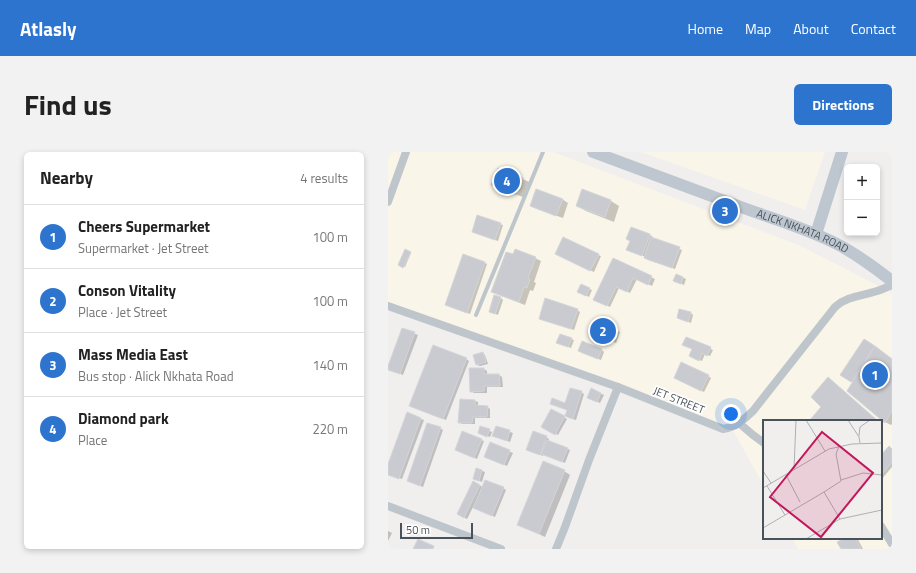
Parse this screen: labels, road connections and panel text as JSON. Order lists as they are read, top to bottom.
{
  "streets": {
    "main road": ["ALICK NKHATA ROAD"],
    "street": ["JET STREET"]
  },
  "scale_bar": "50 m",
  "page": {
    "header": "Atlasly",
    "nav": [
      "Home",
      "Map",
      "About",
      "Contact"
    ],
    "title": "Find us",
    "buttons": "Directions",
    "heading": ["Nearby", "4 results"],
    "map_buttons": ["+", "−"],
    "pins": [
      "4",
      "3",
      "2",
      "1"
    ],
    "list": [
      {
        "mark": "1",
        "name": "Cheers Supermarket",
        "note": "Supermarket · Jet Street",
        "value": "100 m"
      },
      {
        "mark": "2",
        "name": "Conson Vitality",
        "note": "Place · Jet Street",
        "value": "100 m"
      },
      {
        "mark": "3",
        "name": "Mass Media East",
        "note": "Bus stop · Alick Nkhata Road",
        "value": "140 m"
      },
      {
        "mark": "4",
        "name": "Diamond park",
        "note": "Place",
        "value": "220 m"
      }
    ],
    "scale": "50 m"
  }
}
